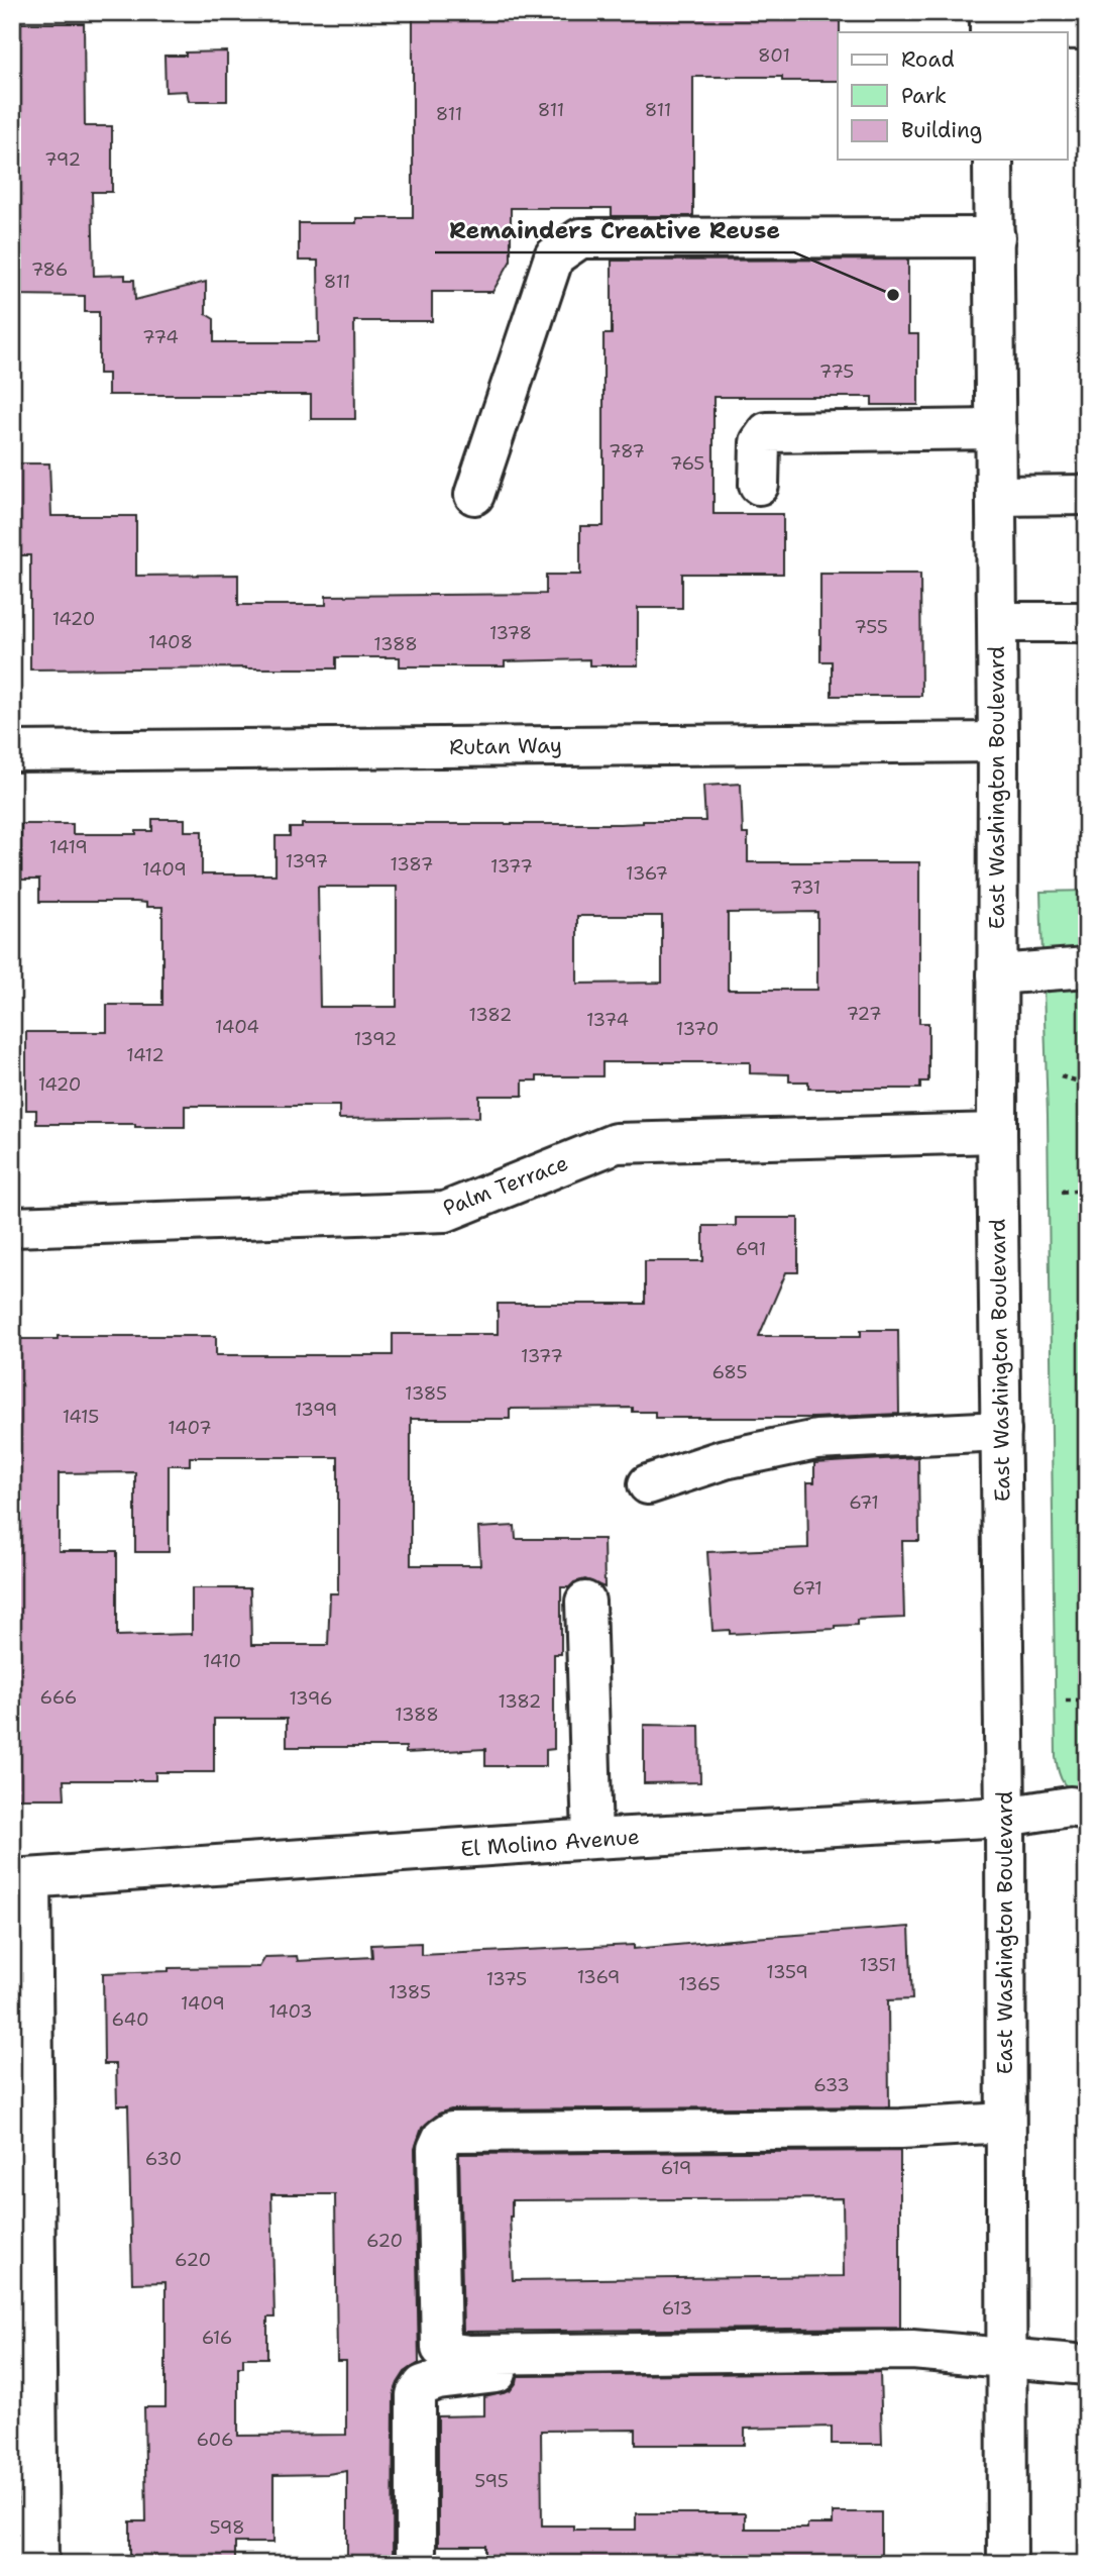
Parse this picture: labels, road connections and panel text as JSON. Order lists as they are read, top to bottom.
{
  "streets": {
    "street": [
      "Rutan Way",
      "East Washington Boulevard",
      "Palm Terrace",
      "El Molino Avenue"
    ]
  },
  "crossings": [
    ["Rutan Way", "East Washington Boulevard"],
    ["East Washington Boulevard", "Palm Terrace"],
    ["East Washington Boulevard", "El Molino Avenue"]
  ],
  "places": ["Remainders Creative Reuse"],
  "house_numbers": [
    "801",
    "811",
    "811",
    "811",
    "792",
    "786",
    "811",
    "774",
    "775",
    "787",
    "765",
    "1420",
    "755",
    "1378",
    "1408",
    "1388",
    "1419",
    "1397",
    "1387",
    "1377",
    "1409",
    "1367",
    "731",
    "727",
    "1382",
    "1374",
    "1404",
    "1370",
    "1392",
    "1412",
    "1420",
    "691",
    "1377",
    "685",
    "1385",
    "1399",
    "1415",
    "1407",
    "671",
    "671",
    "1410",
    "666",
    "1396",
    "1382",
    "1388",
    "1351",
    "1359",
    "1369",
    "1375",
    "1365",
    "1385",
    "1409",
    "1403",
    "640",
    "633",
    "630",
    "619",
    "620",
    "620",
    "613",
    "616",
    "606",
    "595",
    "598"
  ],
  "legend": ["Road", "Park", "Building"]
}
